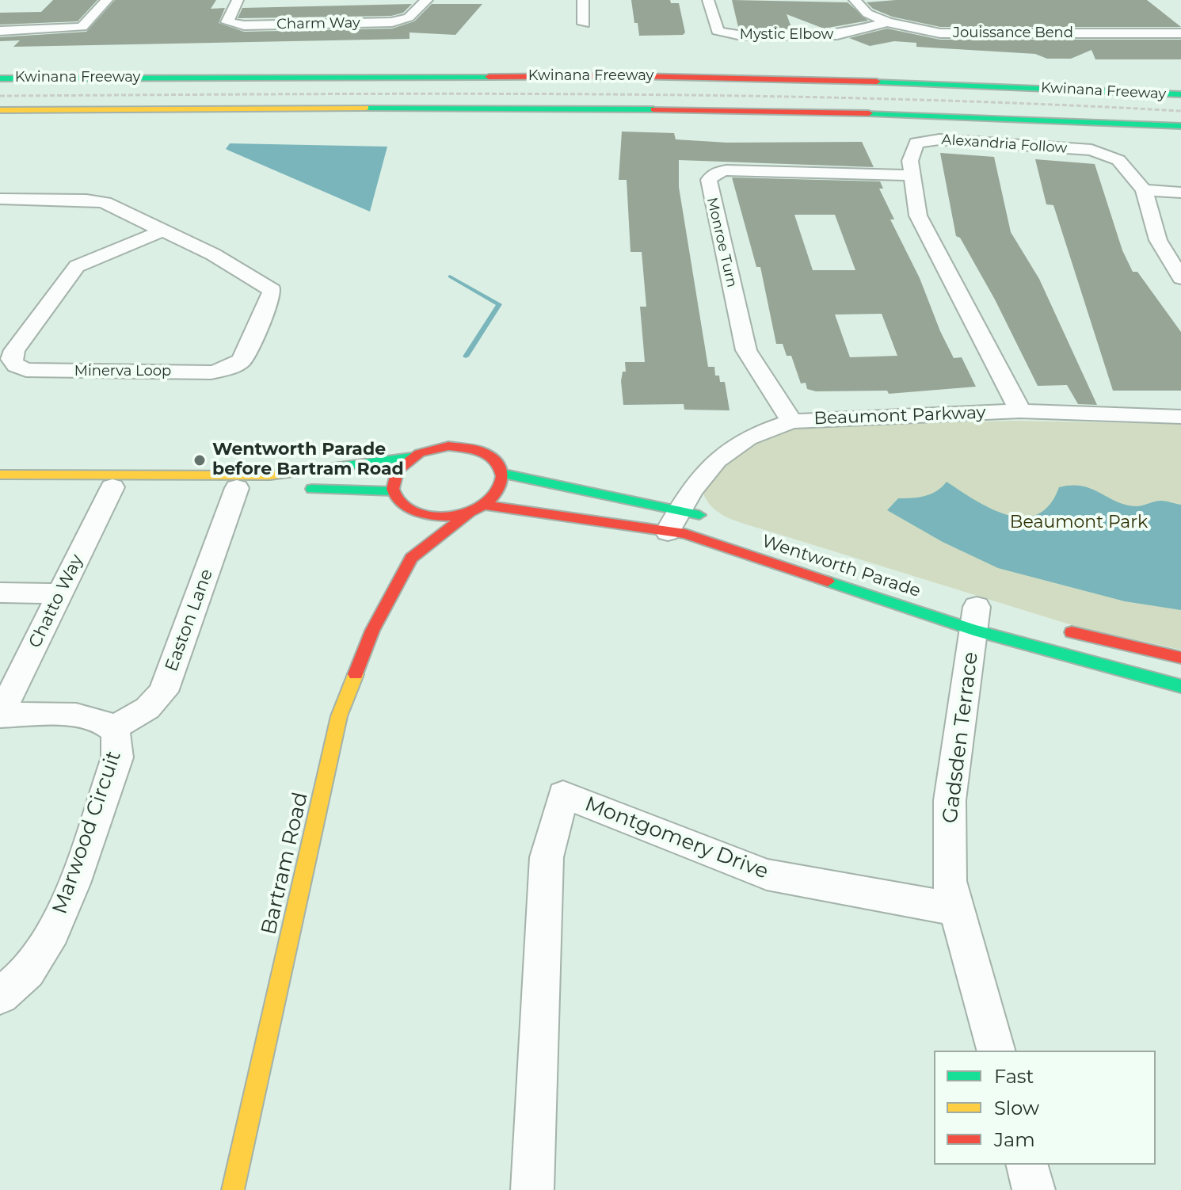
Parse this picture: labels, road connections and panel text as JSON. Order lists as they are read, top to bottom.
{
  "streets": {
    "main road": ["Kwinana Freeway", "Wentworth Parade", "Bartram Road"],
    "street": [
      "Charm Way",
      "Jouissance Bend",
      "Mystic Elbow",
      "Alexandria Follow",
      "Monroe Turn",
      "Minerva Loop",
      "Beaumont Parkway",
      "Chatto Way",
      "Easton Lane",
      "Gadsden Terrace",
      "Marwood Circuit",
      "Montgomery Drive"
    ]
  },
  "crossings": [
    ["Jouissance Bend", "Mystic Elbow"],
    ["Alexandria Follow", "Monroe Turn"],
    ["Alexandria Follow", "Beaumont Parkway"],
    ["Monroe Turn", "Beaumont Parkway"],
    ["Beaumont Parkway", "Wentworth Parade"],
    ["Wentworth Parade", "Gadsden Terrace"],
    ["Wentworth Parade", "Bartram Road"],
    ["Chatto Way", "Marwood Circuit"],
    ["Easton Lane", "Marwood Circuit"],
    ["Gadsden Terrace", "Montgomery Drive"]
  ],
  "parks": ["Beaumont Park"],
  "places": ["Wentworth Parade before Bartram Road"],
  "legend": ["Fast", "Slow", "Jam"]
}
